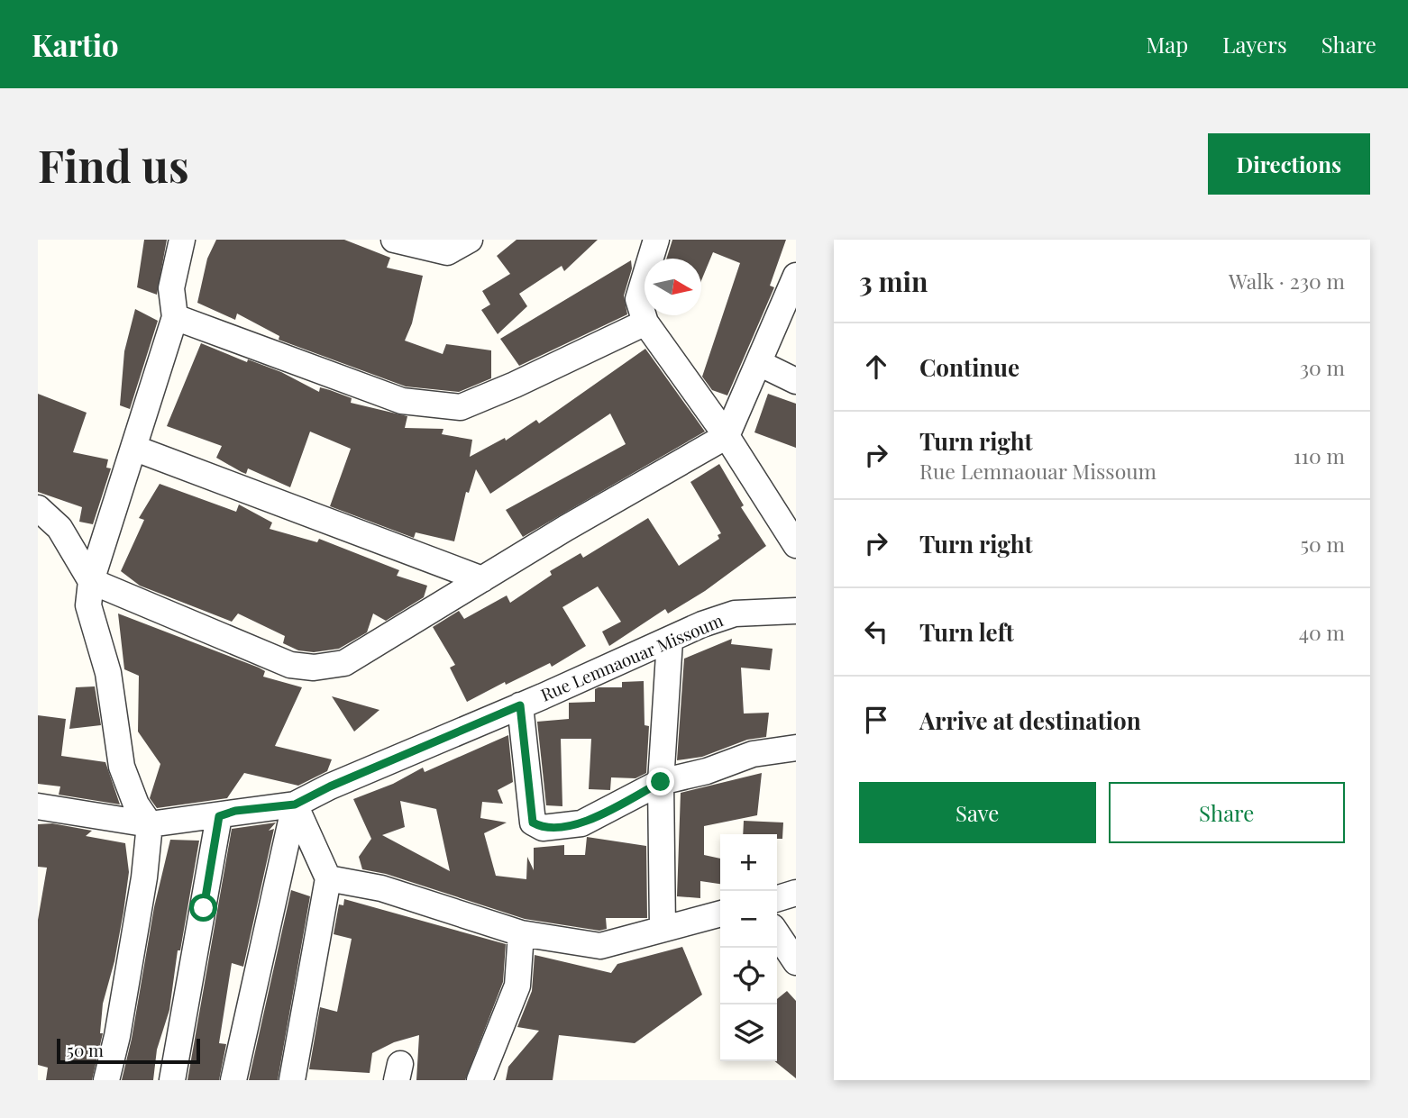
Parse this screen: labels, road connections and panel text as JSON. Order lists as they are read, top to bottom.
{
  "streets": {
    "street": ["Rue Lemnaouar Missoum"]
  },
  "scale_bar": "50 m",
  "north": "right",
  "page": {
    "header": "Kartio",
    "nav": ["Map", "Layers", "Share"],
    "buttons": [
      "Directions",
      ["Save", "Share"]
    ],
    "title": "Find us",
    "heading": ["3 min", "Walk · 230 m"],
    "list": [
      ["Continue", "30 m"],
      ["Turn right", "Rue Lemnaouar Missoum", "110 m"],
      ["Turn right", "50 m"],
      ["Turn left", "40 m"],
      "Arrive at destination"
    ],
    "map_buttons": ["+", "−"],
    "scale": "50 m"
  }
}
